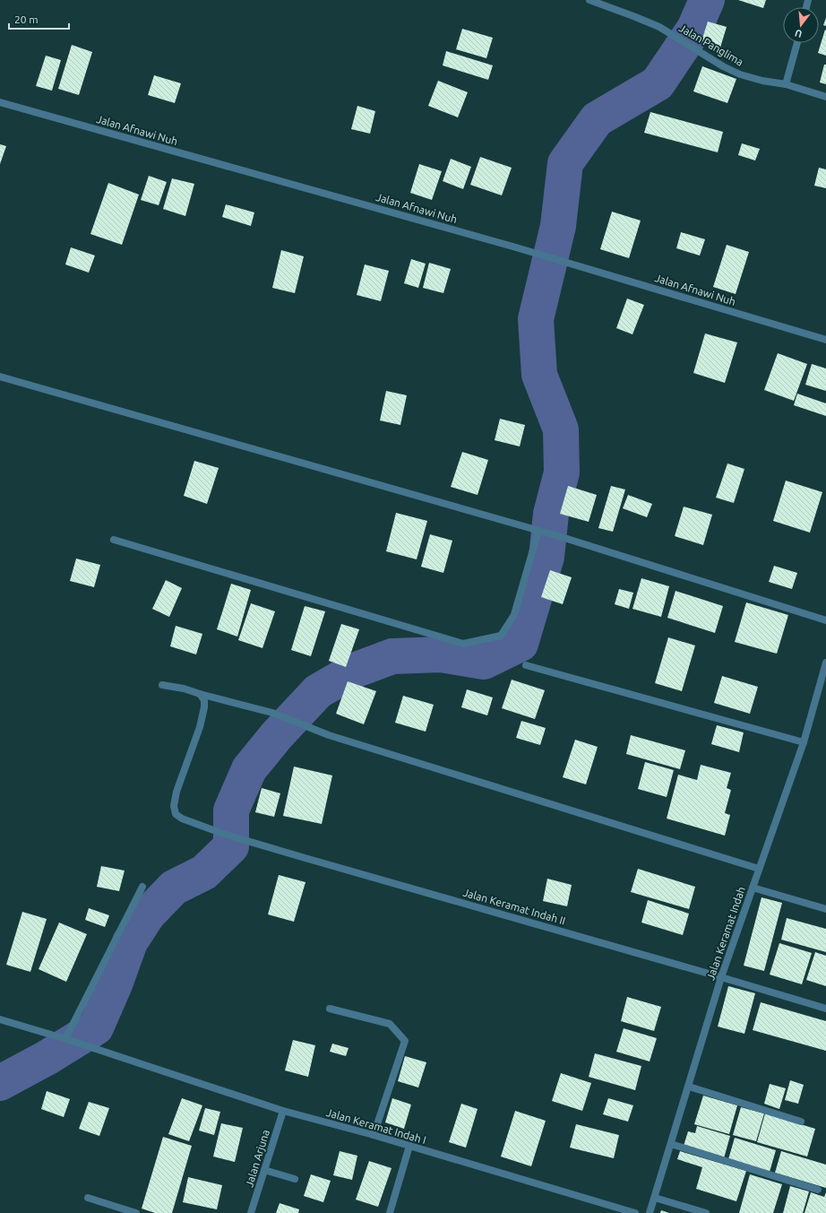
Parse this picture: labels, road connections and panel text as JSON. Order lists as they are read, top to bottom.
{
  "streets": {
    "street": [
      "Jalan Panglima",
      "Jalan Afnawi Nuh",
      "Jalan Keramat Indah II",
      "Jalan Keramat Indah",
      "Jalan Keramat Indah I",
      "Jalan Arjuna"
    ]
  },
  "crossings": [
    ["Jalan Keramat Indah II", "Jalan Keramat Indah"],
    ["Jalan Keramat Indah I", "Jalan Arjuna"]
  ],
  "scale_bar": "20 m",
  "north": "bottom"
}
